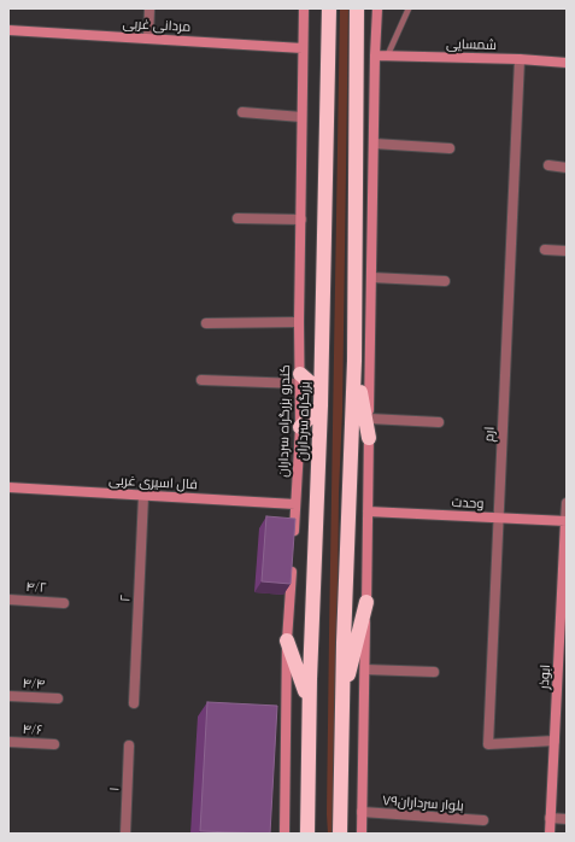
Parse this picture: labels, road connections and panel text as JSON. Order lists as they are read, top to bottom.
{
  "streets": {
    "highway": ["بزرگراه سرداران"],
    "main road": [
      "مردانی غربی",
      "شمسایی",
      "کندرو بزرگراه سرداران",
      "فال اسیری غربی",
      "وحدت",
      "ابوذر"
    ],
    "street": [
      "ارم",
      "۴/۲",
      "۲",
      "۴/۴",
      "۴/۶",
      "۱",
      "بلوار سرداران۷۹"
    ]
  },
  "crossings": [
    ["مردانی غربی", "کندرو بزرگراه سرداران"],
    ["شمسایی", "ارم"],
    ["کندرو بزرگراه سرداران", "فال اسیری غربی"],
    ["ارم", "وحدت"],
    ["ارم", "ابوذر"],
    ["فال اسیری غربی", "۲"],
    ["وحدت", "ابوذر"]
  ]
}
